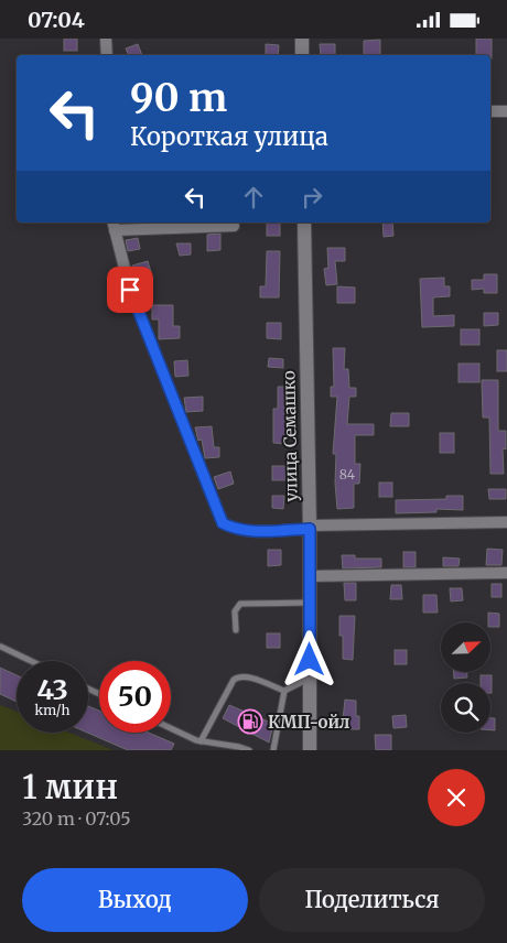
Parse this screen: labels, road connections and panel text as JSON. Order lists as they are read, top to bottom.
{
  "streets": {
    "main road": ["улица Семашко"]
  },
  "places": {
    "fuel station": ["КМП-ойл"]
  },
  "house_numbers": ["84"],
  "north": "top right",
  "page": {
    "status": "07:04",
    "turn": ["90 m", "Короткая улица"],
    "speed": "43 km/h",
    "limit": "50",
    "heading": ["1 мин", "320 m · 07:05"],
    "buttons": ["Выход", "Поделиться"]
  }
}
